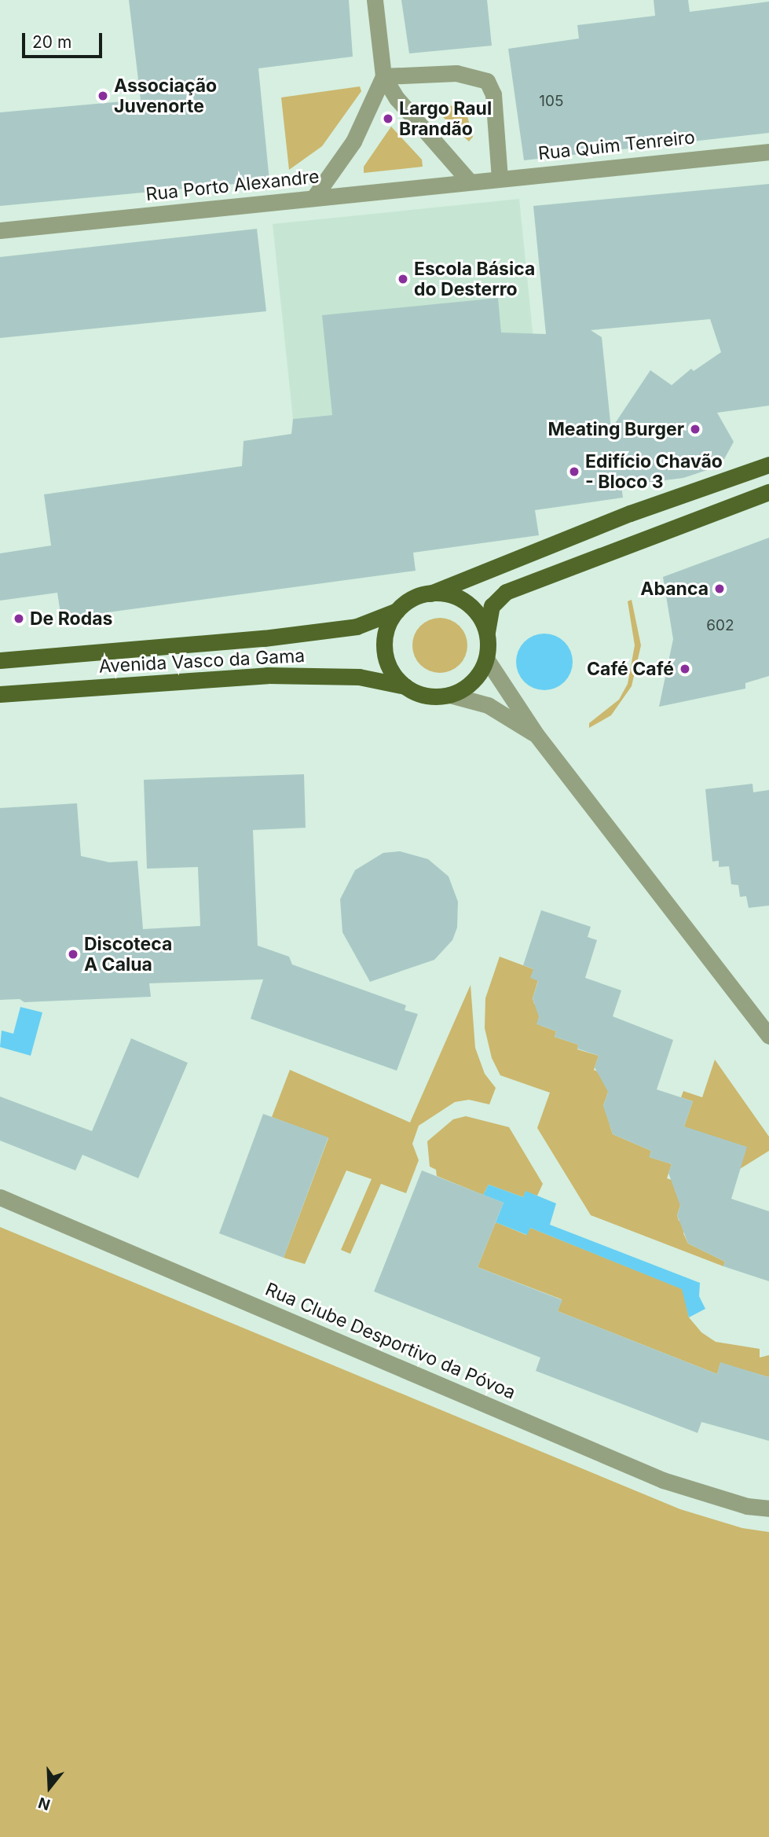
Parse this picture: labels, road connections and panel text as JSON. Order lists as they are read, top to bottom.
{
  "streets": {
    "main road": ["Avenida Vasco da Gama"],
    "street": ["Rua Quim Tenreiro", "Rua Porto Alexandre", "Rua Clube Desportivo da Póvoa"]
  },
  "crossings": [
    ["Rua Quim Tenreiro", "Rua Porto Alexandre"]
  ],
  "places": [
    "Associação Juvenorte",
    "Largo Raul Brandão",
    "Escola Básica do Desterro",
    "Meating Burger",
    "Edifício Chavão - Bloco 3",
    "Abanca",
    "De Rodas",
    "Café Café",
    "Discoteca A Calua"
  ],
  "house_numbers": ["105", "602"],
  "scale_bar": "20 m",
  "north": "bottom"
}
